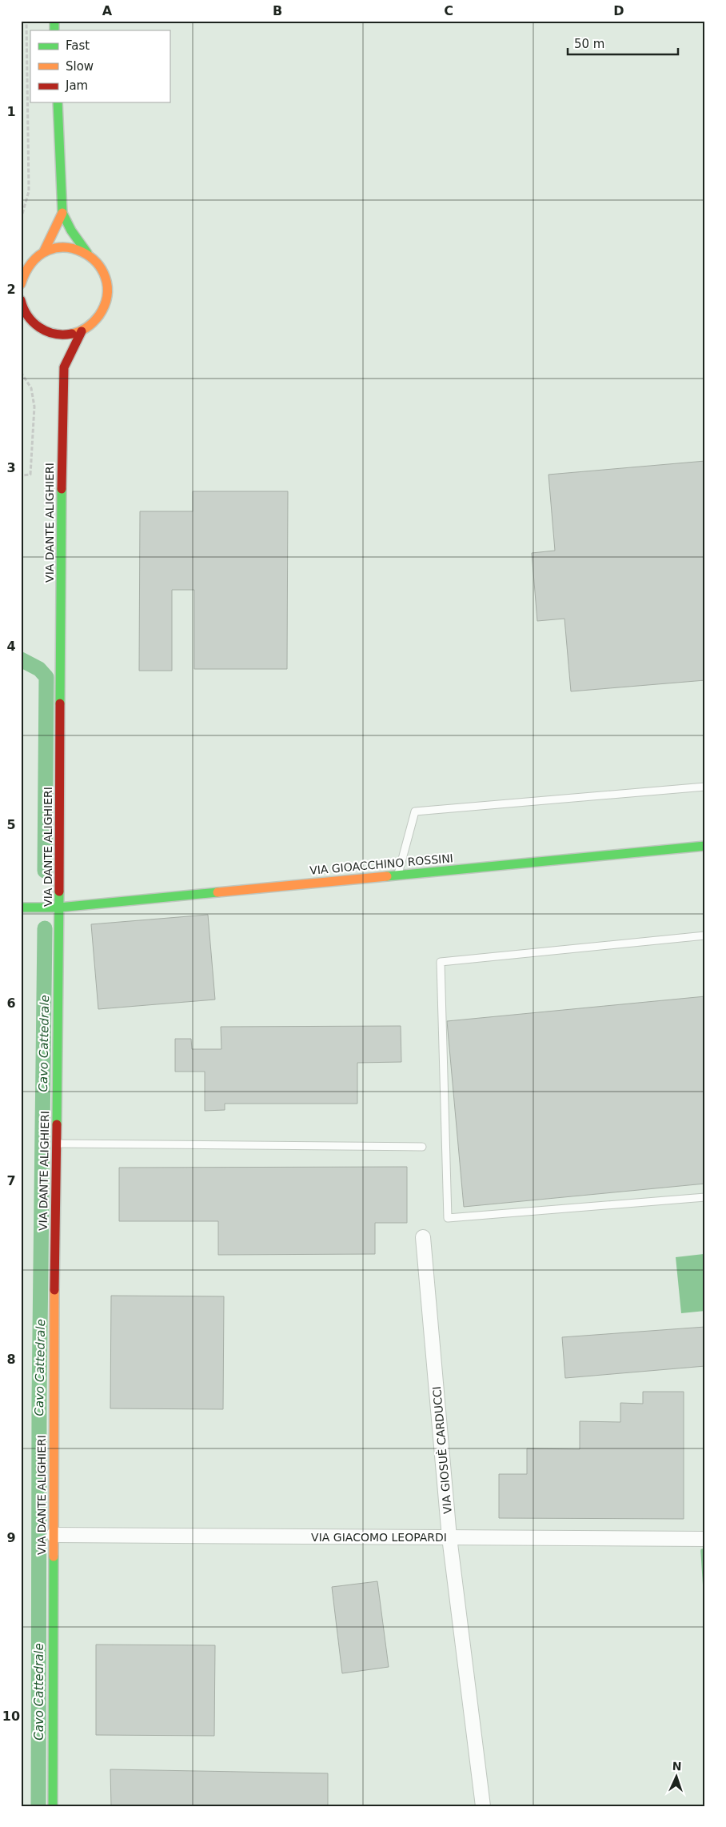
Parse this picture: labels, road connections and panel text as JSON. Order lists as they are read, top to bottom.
{
  "streets": {
    "main road": ["VIA DANTE ALIGHIERI", "VIA GIOACCHINO ROSSINI"],
    "street": ["VIA GIOSUÈ CARDUCCI", "VIA GIACOMO LEOPARDI"]
  },
  "crossings": [
    ["VIA DANTE ALIGHIERI", "VIA GIOACCHINO ROSSINI"],
    ["VIA DANTE ALIGHIERI", "VIA GIACOMO LEOPARDI"],
    ["VIA GIOSUÈ CARDUCCI", "VIA GIACOMO LEOPARDI"]
  ],
  "water": ["Cavo Cattedrale"],
  "legend": ["Fast", "Slow", "Jam"],
  "scale_bar": "50 m",
  "north": "top",
  "grid": {
    "columns": [
      "A",
      "B",
      "C",
      "D"
    ],
    "rows": [
      "1",
      "2",
      "3",
      "4",
      "5",
      "6",
      "7",
      "8",
      "9",
      "10"
    ]
  }
}
